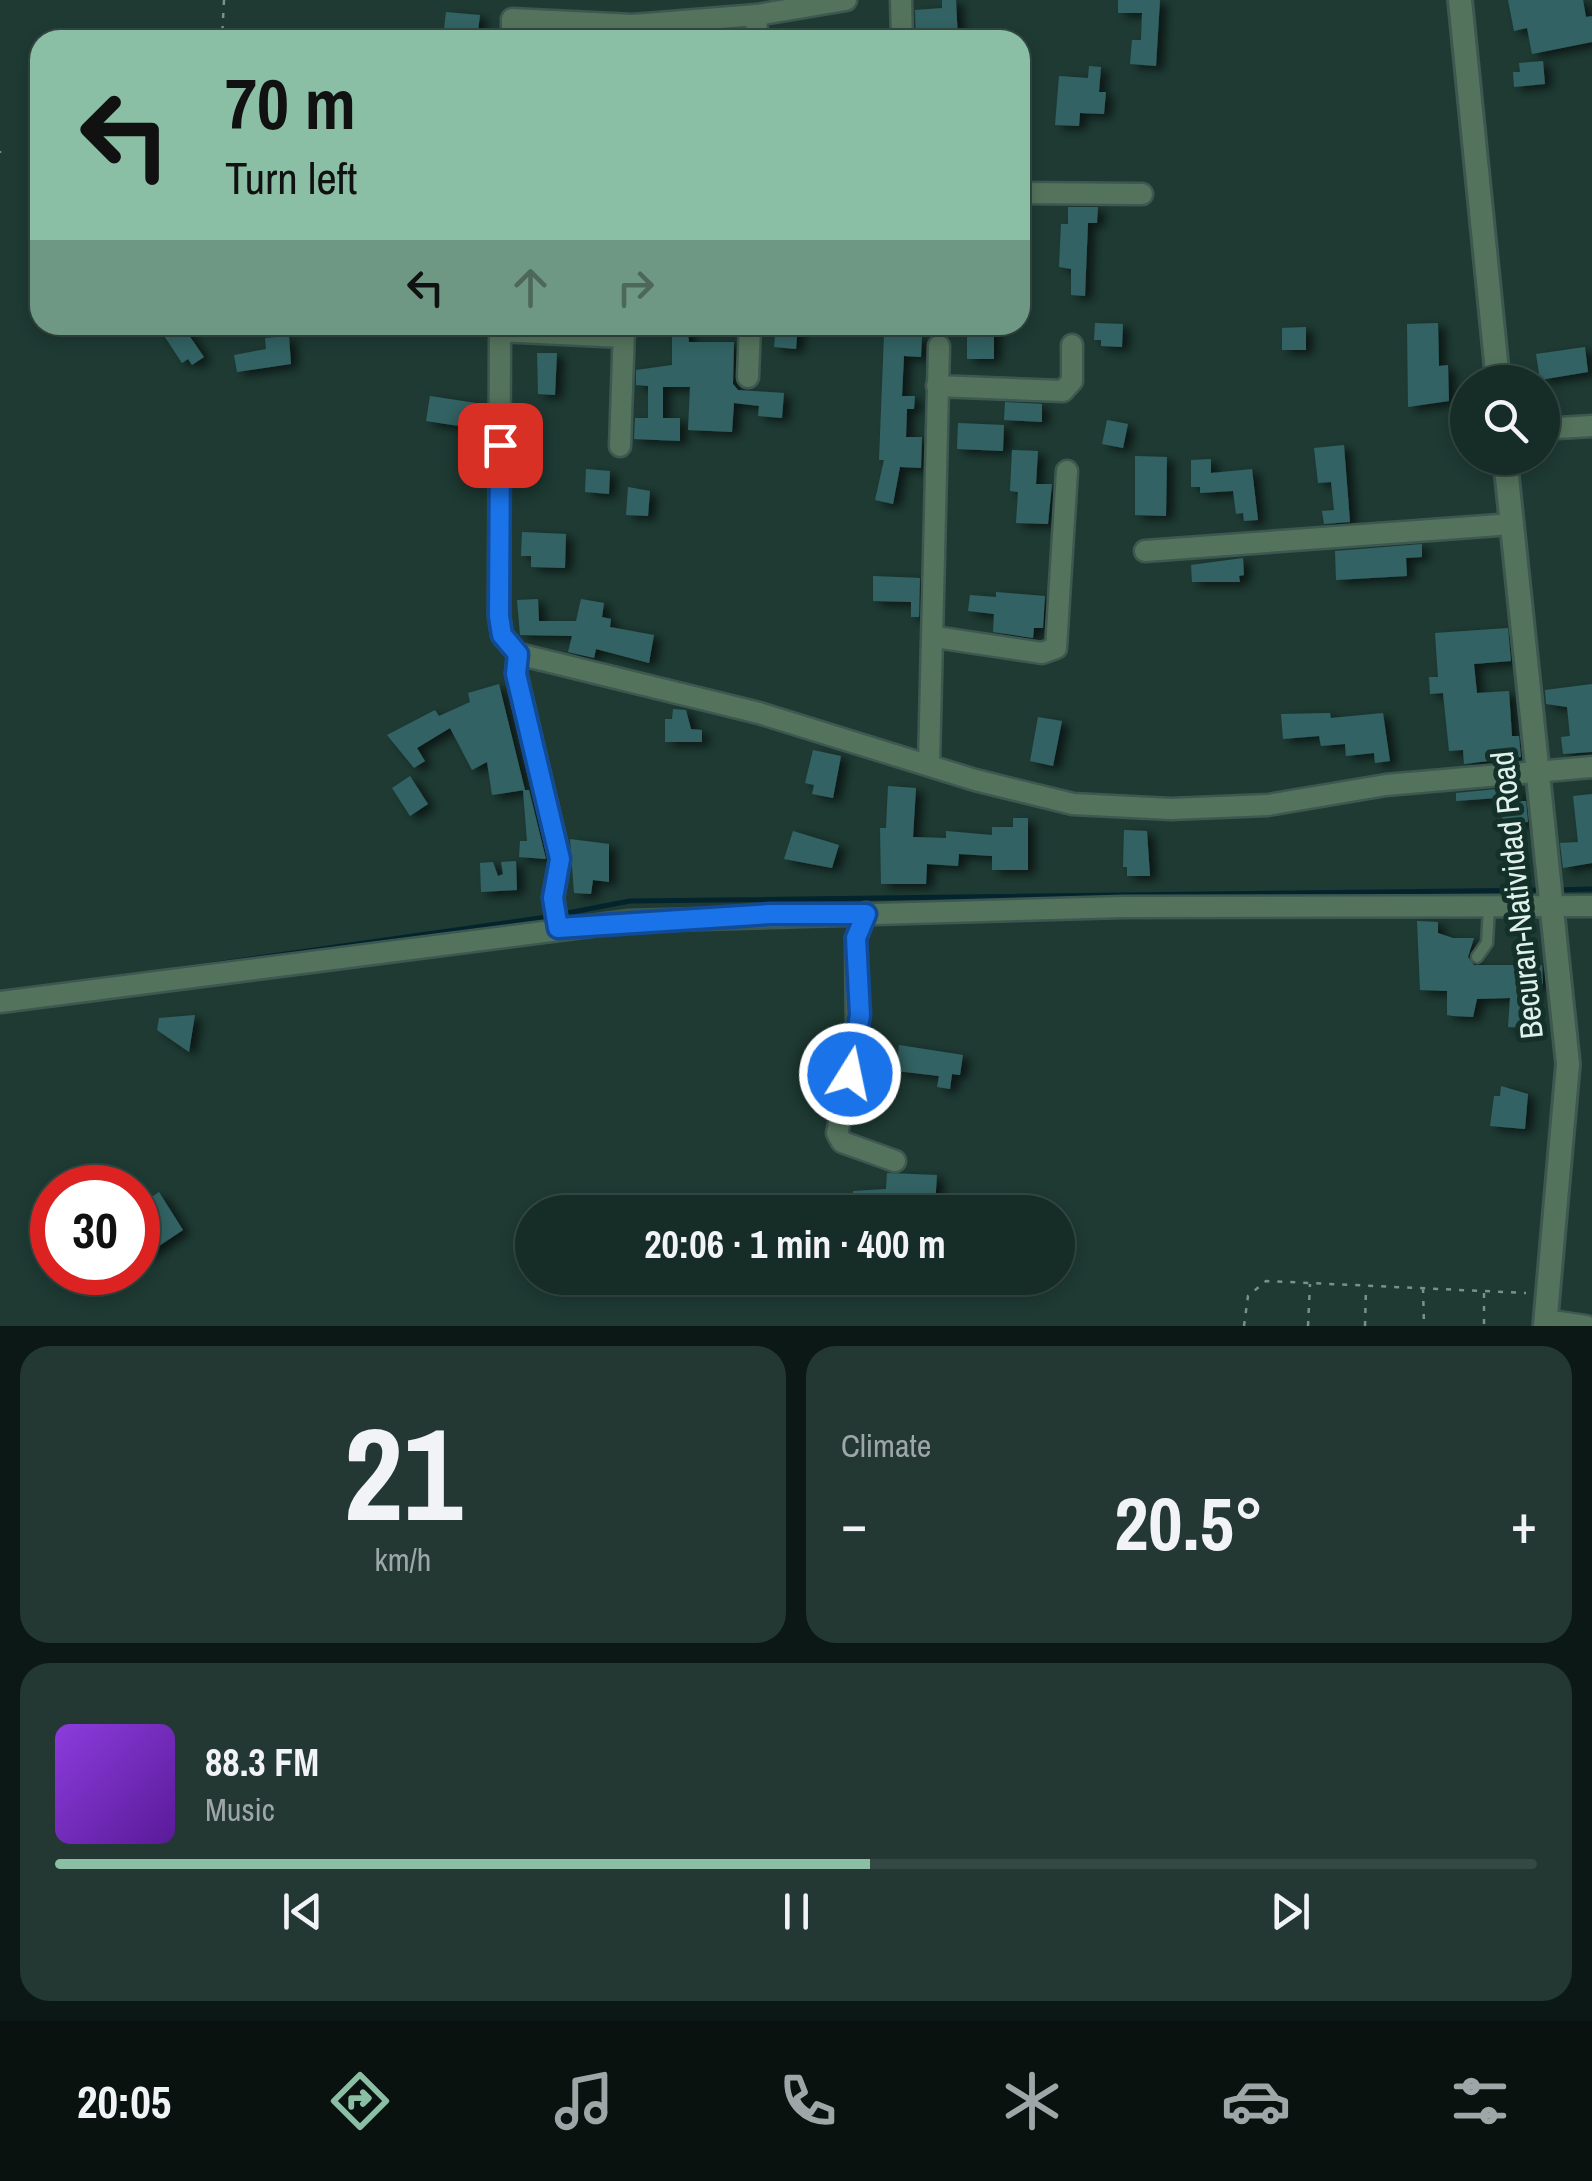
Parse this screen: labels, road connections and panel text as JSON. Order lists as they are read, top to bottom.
{
  "streets": {
    "street": ["Becuran-Natividad Road"]
  },
  "page": {
    "turn": ["70 m", "Turn left"],
    "limit": "30",
    "trip": "20:06 · 1 min · 400 m",
    "tile": [
      ["21", "km/h"],
      "Climate"
    ],
    "heat": ["−", "20.5°", "+"],
    "song": ["88.3 FM", "Music"],
    "tabs": "20:05"
  }
}
